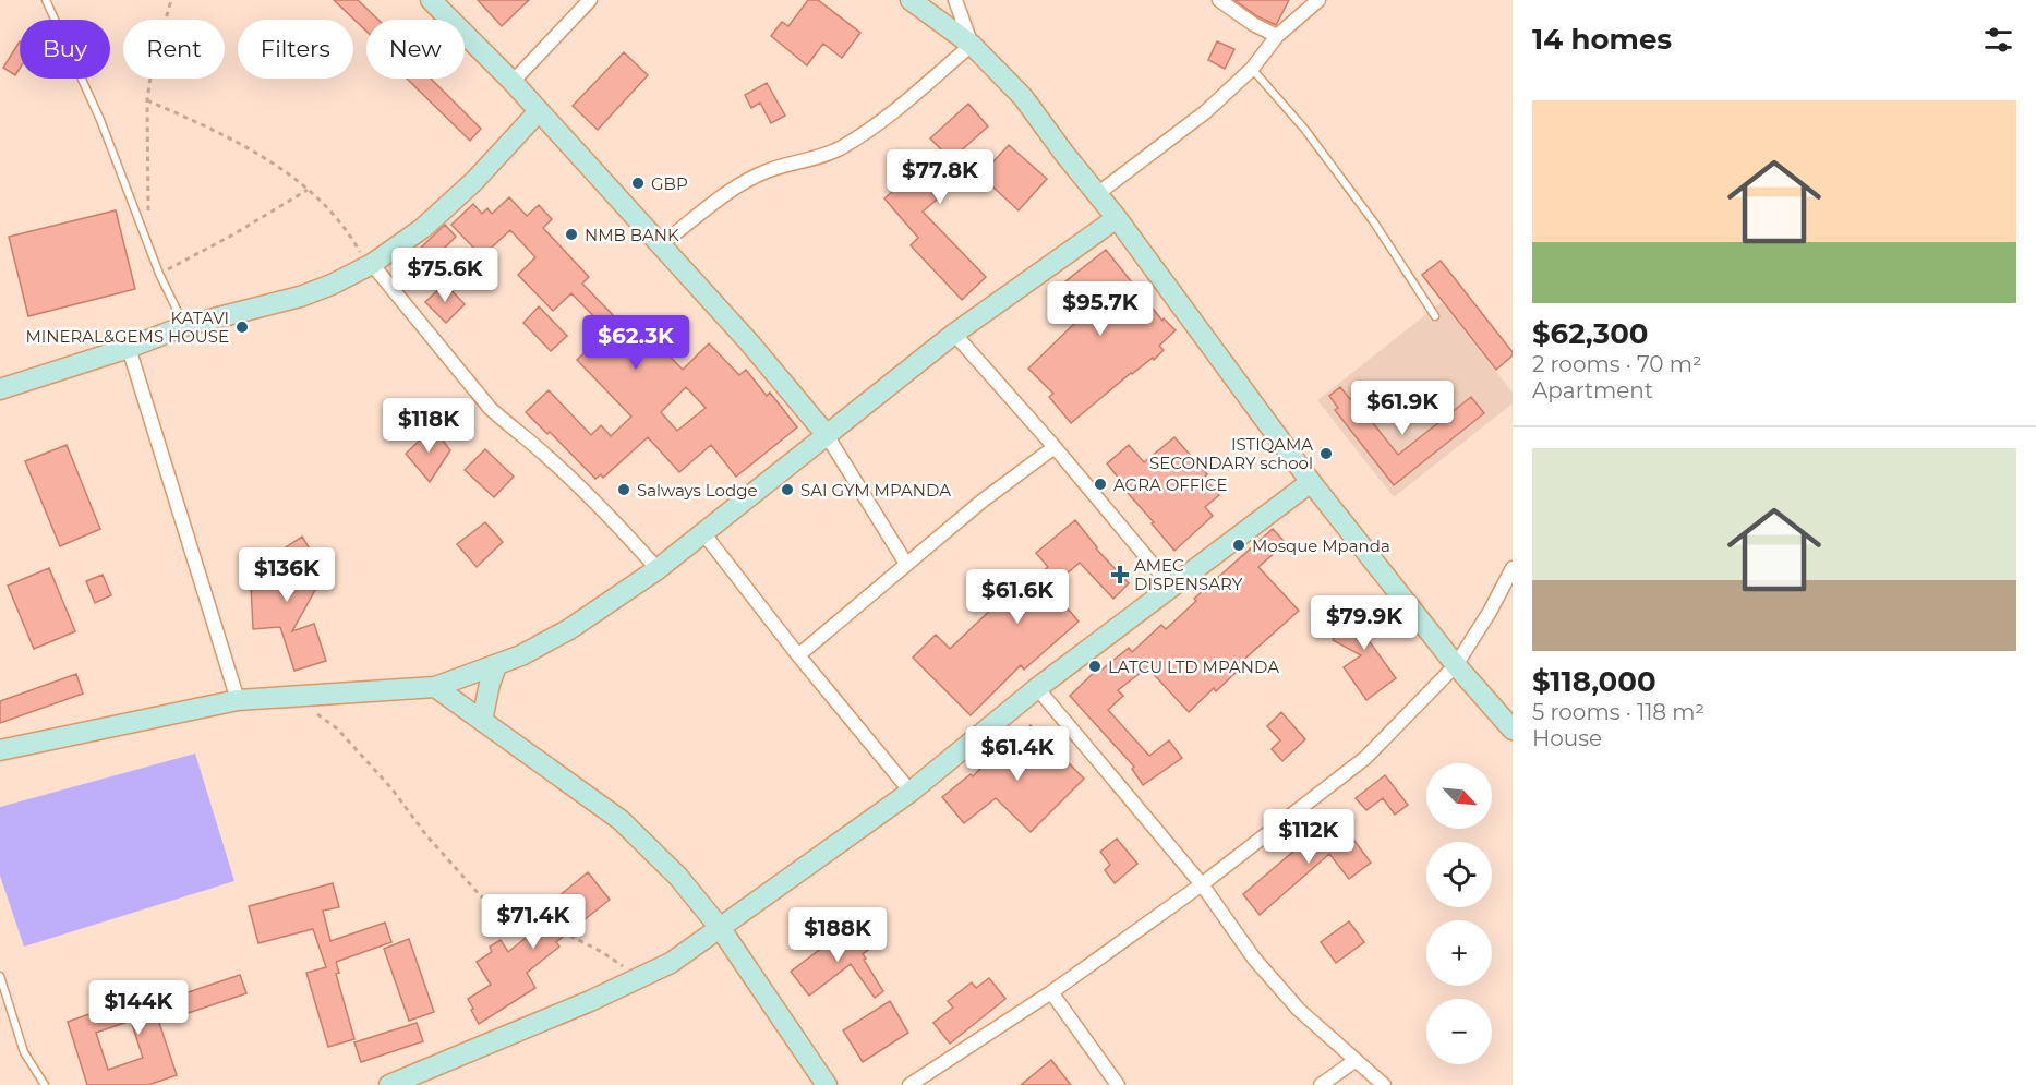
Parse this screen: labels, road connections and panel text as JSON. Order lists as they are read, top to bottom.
{
  "places": {
    "other": [
      "GBP",
      "NMB BANK",
      "KATAVI MINERAL&GEMS HOUSE",
      "ISTIQAMA SECONDARY school",
      "AGRA OFFICE",
      "Salways Lodge",
      "SAI GYM MPANDA",
      "Mosque Mpanda",
      "LATCU LTD MPANDA"
    ],
    "health": ["AMEC DISPENSARY"]
  },
  "north": "bottom right",
  "page": {
    "heading": "14 homes",
    "chip": [
      "Buy",
      "Rent",
      "Filters",
      "New"
    ],
    "list": [
      {
        "name": "$62,300",
        "note": "2 rooms · 70 m² · Apartment"
      },
      {
        "name": "$118,000",
        "note": "5 rooms · 118 m² · House"
      }
    ],
    "price": [
      "$77.8K",
      "$75.6K",
      "$95.7K",
      "$62.3K",
      "$61.9K",
      "$118K",
      "$136K",
      "$61.6K",
      "$79.9K",
      "$61.4K",
      "$112K",
      "$71.4K",
      "$188K",
      "$144K"
    ],
    "map_buttons": ["+", "−"]
  }
}
